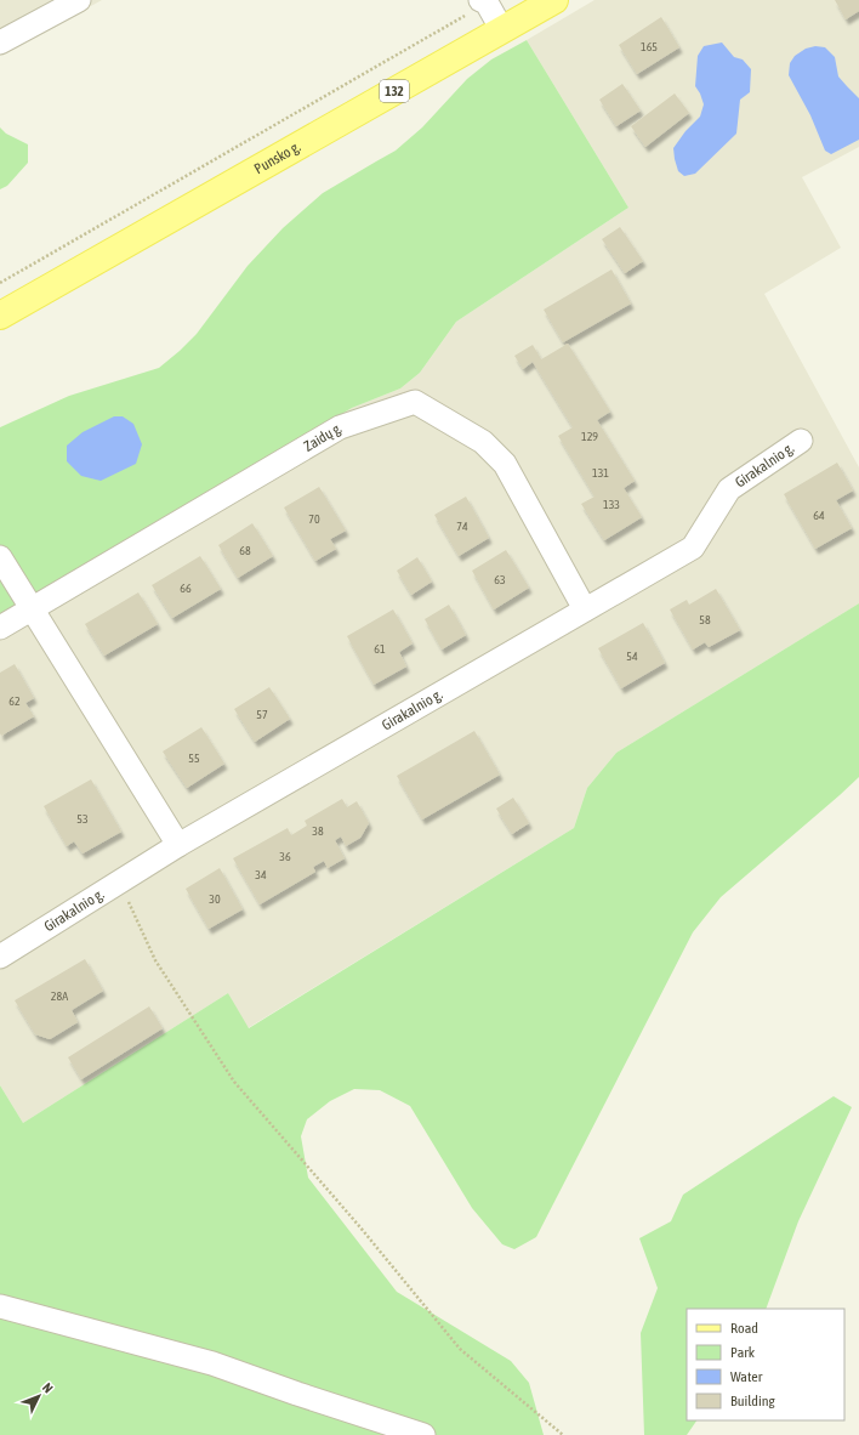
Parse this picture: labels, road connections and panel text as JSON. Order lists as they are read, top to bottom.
{
  "streets": {
    "main road": ["132", "Punsko g."],
    "street": ["Zaidų g.", "Girakalnio g."]
  },
  "crossings": [
    ["Zaidų g.", "Girakalnio g."]
  ],
  "house_numbers": [
    "165",
    "129",
    "131",
    "133",
    "64",
    "70",
    "74",
    "68",
    "63",
    "66",
    "58",
    "61",
    "54",
    "62",
    "57",
    "55",
    "53",
    "38",
    "36",
    "34",
    "30",
    "28A"
  ],
  "legend": [
    "Road",
    "Park",
    "Water",
    "Building"
  ],
  "north": "top right"
}
